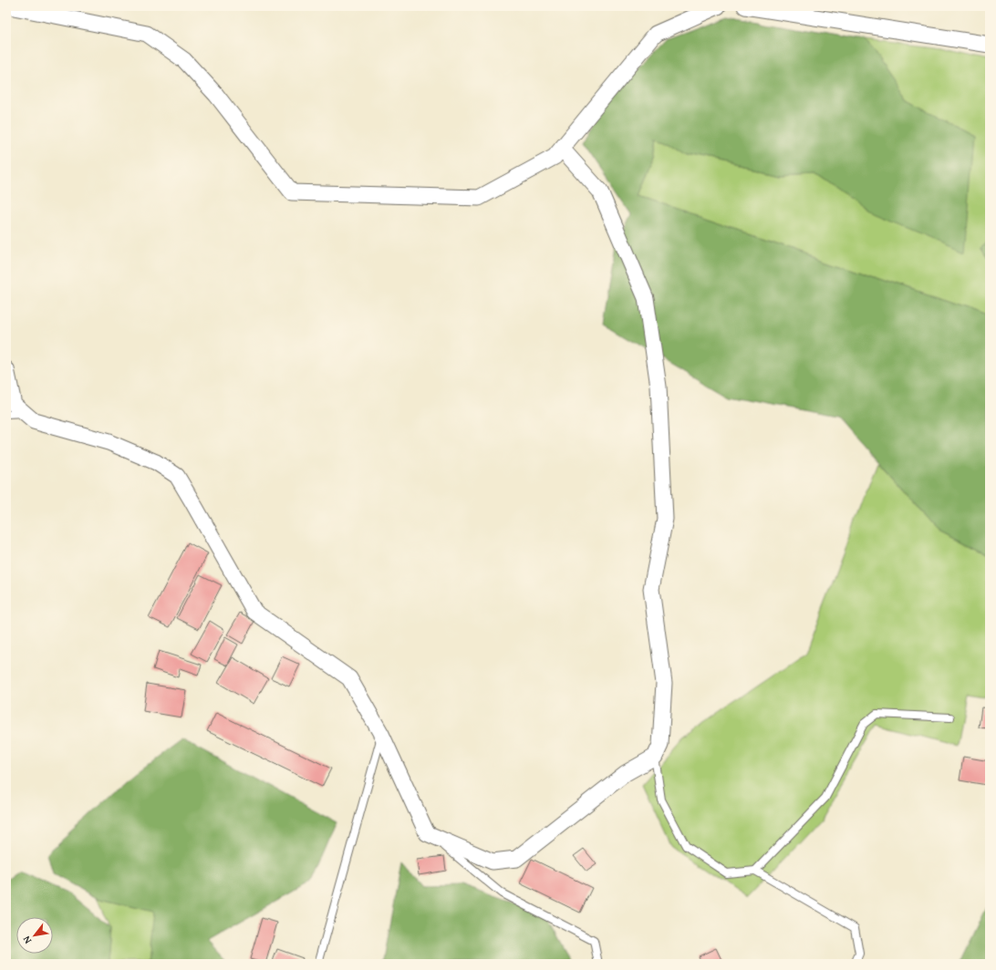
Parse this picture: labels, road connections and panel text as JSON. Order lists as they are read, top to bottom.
{
  "north": "bottom left"
}
